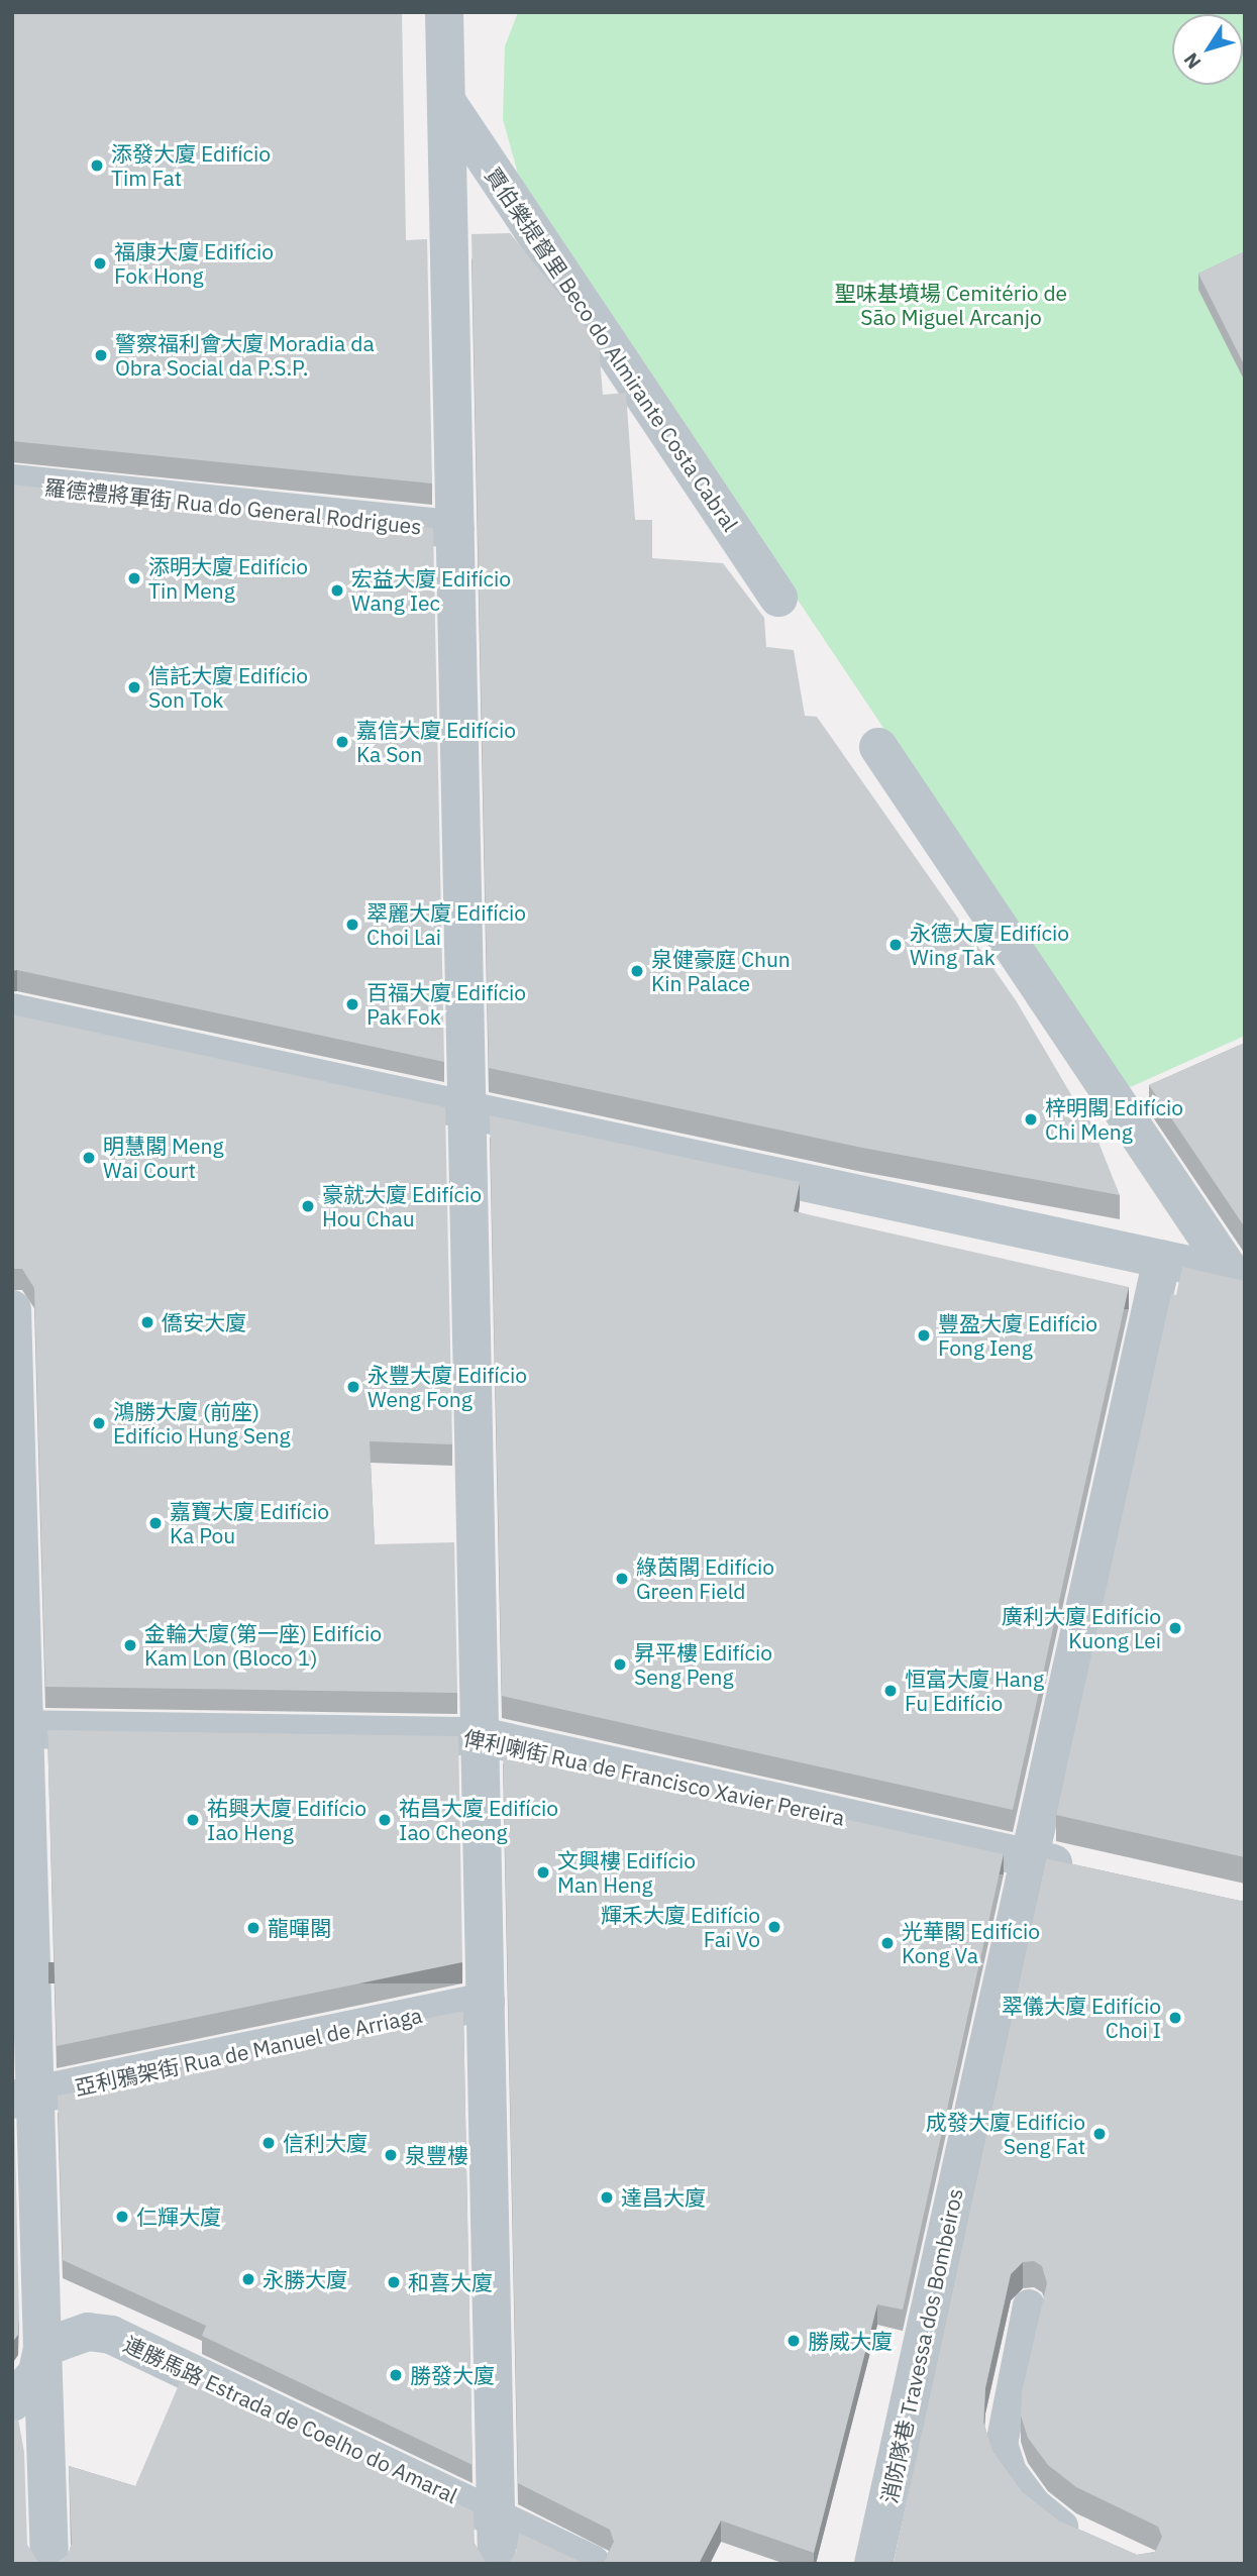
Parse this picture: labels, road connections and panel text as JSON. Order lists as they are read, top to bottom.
{
  "streets": {
    "street": [
      "賈伯樂提督里 Beco do Almirante Costa Cabral",
      "羅德禮將軍街 Rua do General Rodrigues",
      "俾利喇街 Rua de Francisco Xavier Pereira",
      "亞利鴉架街 Rua de Manuel de Arriaga",
      "消防隊巷 Travessa dos Bombeiros",
      "連勝馬路 Estrada de Coelho do Amaral"
    ]
  },
  "crossings": [
    ["俾利喇街 Rua de Francisco Xavier Pereira", "消防隊巷 Travessa dos Bombeiros"]
  ],
  "parks": ["聖味基墳場 Cemitério de São Miguel Arcanjo"],
  "places": [
    "添發大廈 Edifício Tim Fat",
    "福康大廈 Edifício Fok Hong",
    "警察福利會大廈 Moradia da Obra Social da P.S.P.",
    "添明大廈 Edifício Tin Meng",
    "宏益大廈 Edifício Wang Iec",
    "信託大廈 Edifício Son Tok",
    "嘉信大廈 Edifício Ka Son",
    "翠麗大廈 Edifício Choi Lai",
    "永德大廈 Edifício Wing Tak",
    "泉健豪庭 Chun Kin Palace",
    "百福大廈 Edifício Pak Fok",
    "梓明閣 Edifício Chi Meng",
    "明慧閣 Meng Wai Court",
    "豪就大廈 Edifício Hou Chau",
    "僑安大廈",
    "豐盈大廈 Edifício Fong Ieng",
    "永豐大廈 Edifício Weng Fong",
    "鴻勝大廈 (前座) Edifício Hung Seng",
    "嘉寶大廈 Edifício Ka Pou",
    "綠茵閣 Edifício Green Field",
    "廣利大廈 Edifício Kuong Lei",
    "金輪大廈(第一座) Edifício Kam Lon (Bloco 1)",
    "昇平樓 Edifício Seng Peng",
    "恒富大廈 Hang Fu Edifício",
    "祐興大廈 Edifício Iao Heng",
    "祐昌大廈 Edifício Iao Cheong",
    "文興樓 Edifício Man Heng",
    "輝禾大廈 Edifício Fai Vo",
    "龍暉閣",
    "光華閣 Edifício Kong Va",
    "翠儀大廈 Edifício Choi I",
    "成發大廈 Edifício Seng Fat",
    "信利大廈",
    "泉豐樓",
    "達昌大廈",
    "仁輝大廈",
    "永勝大廈",
    "和喜大廈",
    "勝威大廈",
    "勝發大廈"
  ],
  "north": "bottom left"
}
